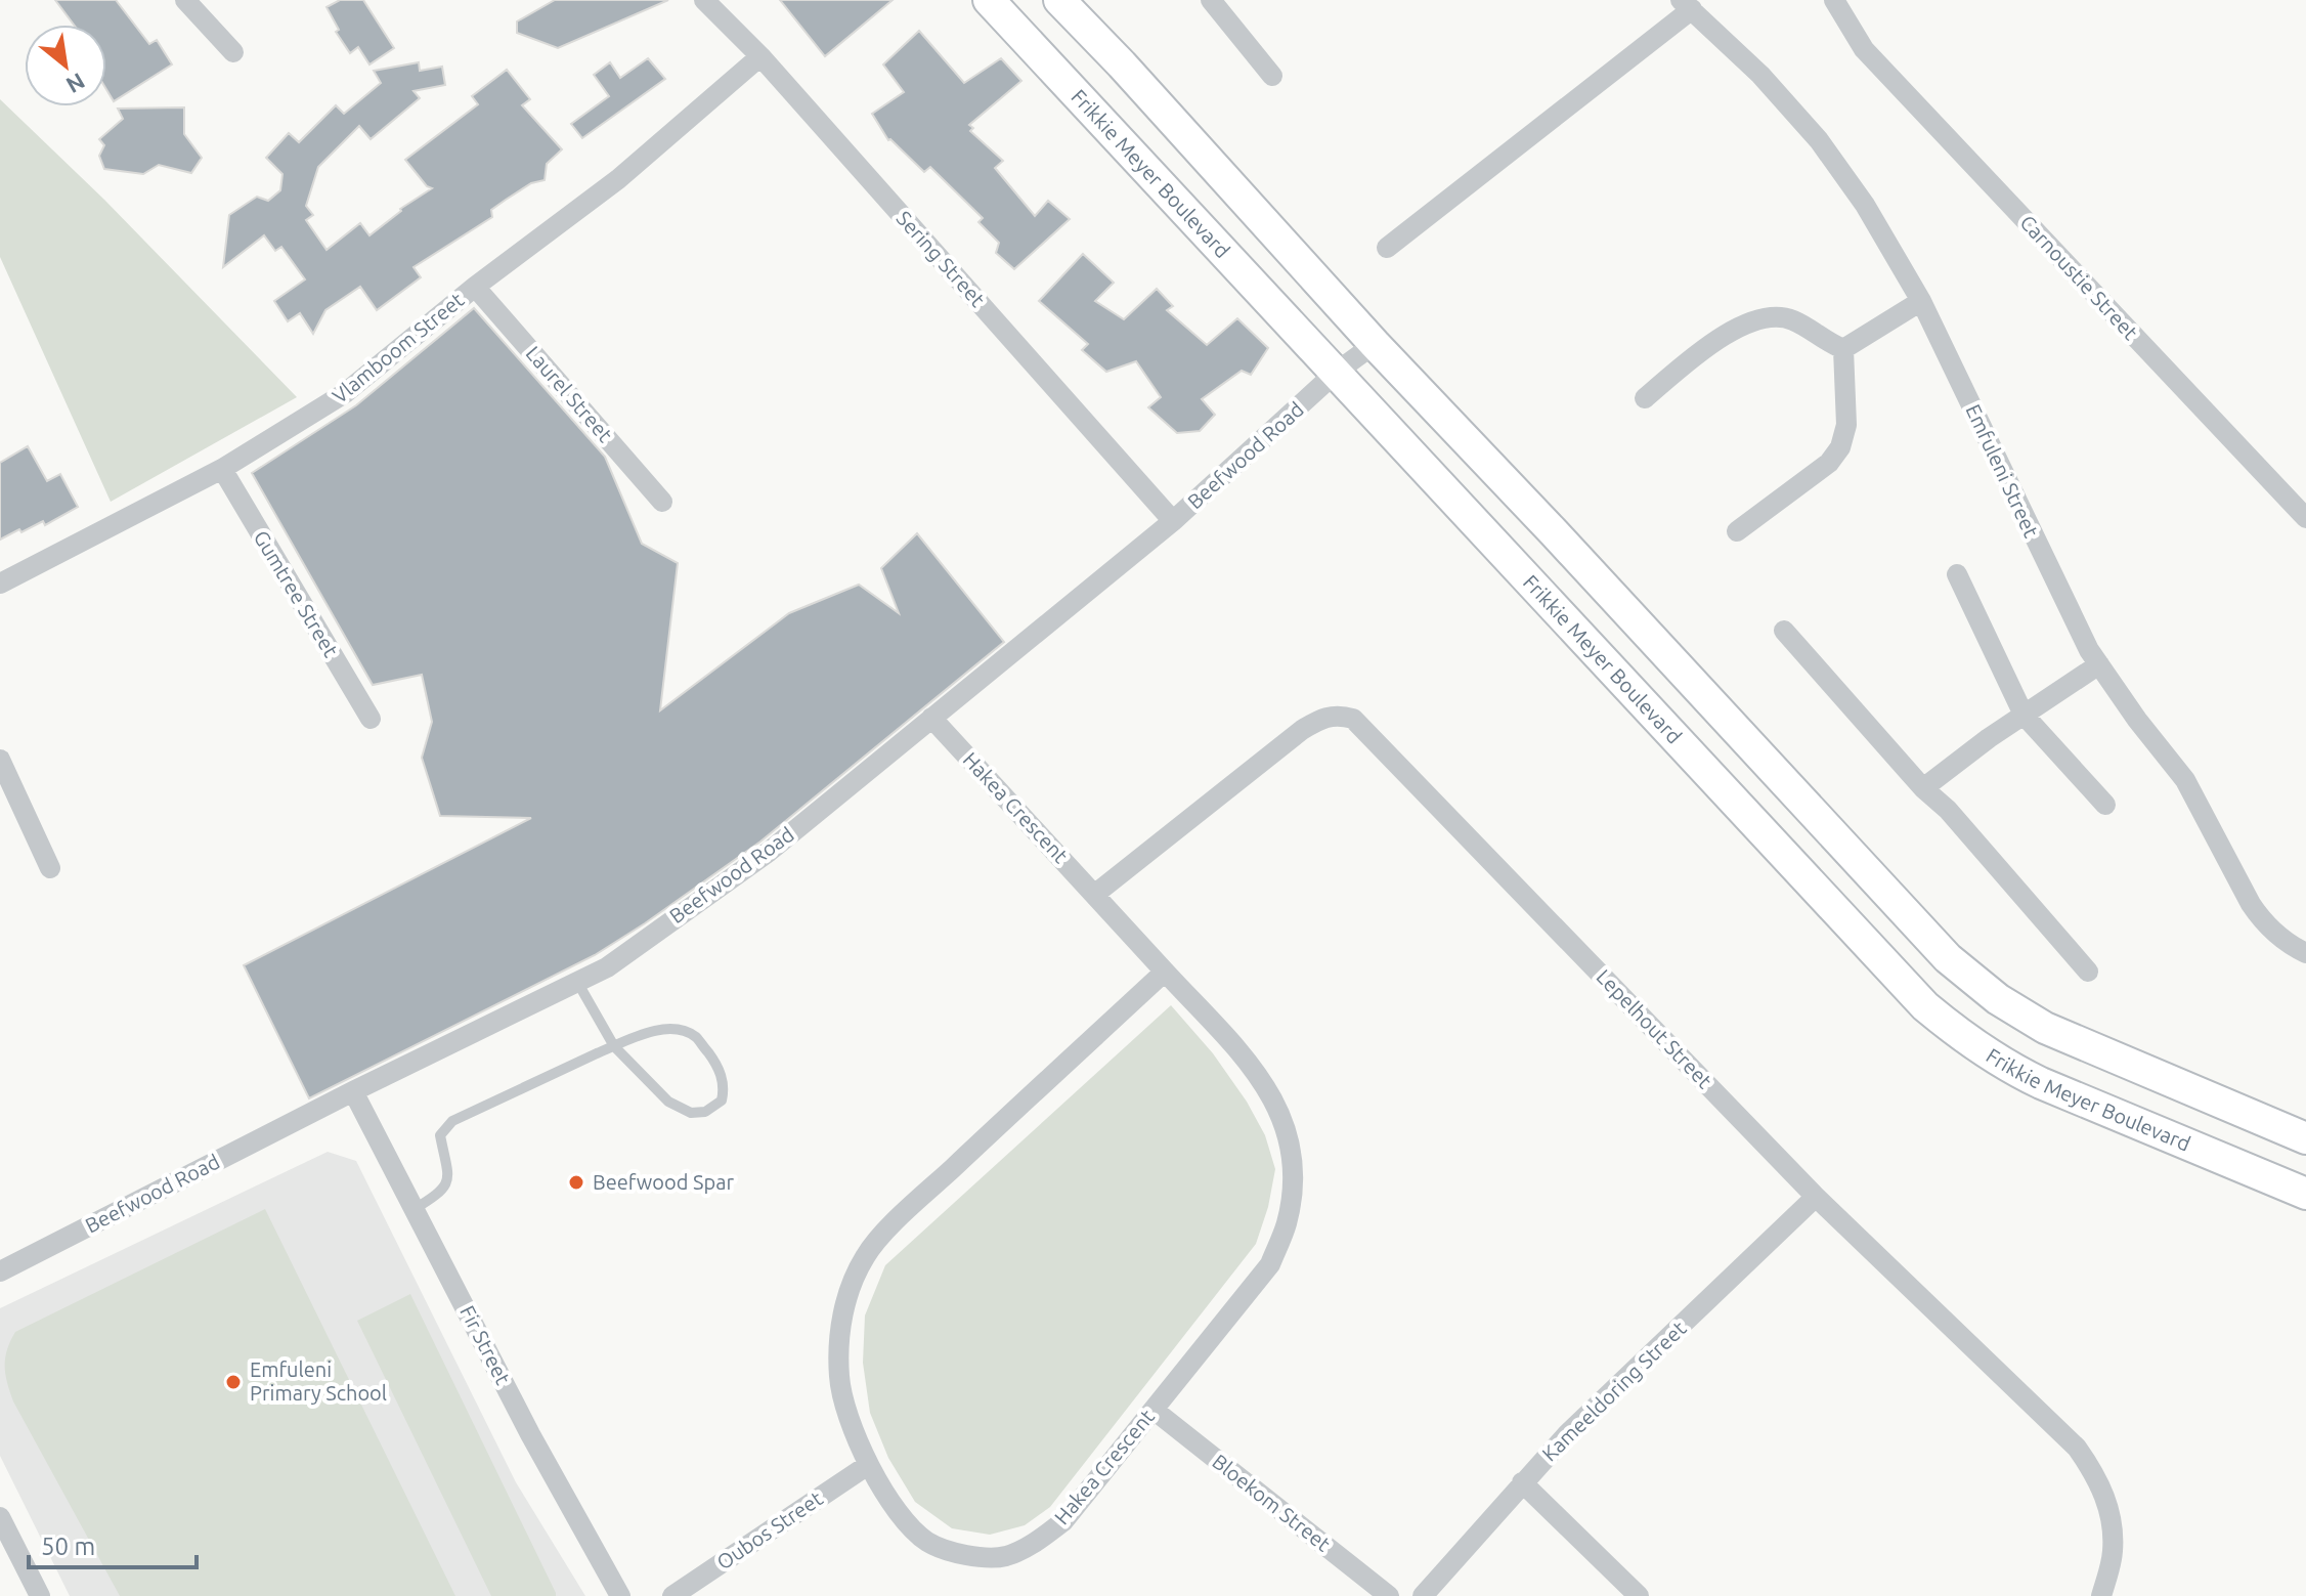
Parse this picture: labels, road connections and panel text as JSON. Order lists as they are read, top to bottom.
{
  "streets": {
    "street": [
      "Frikkie Meyer Boulevard",
      "Sering Street",
      "Carnoustie Street",
      "Vlamboom Street",
      "Laurel Street",
      "Beefwood Road",
      "Emfuleni Street",
      "Gumtree Street",
      "Hakea Crescent",
      "Lepelhout Street",
      "Fir Street",
      "Kameeldoring Street",
      "Bloekom Street",
      "Oubos Street"
    ]
  },
  "crossings": [
    ["Frikkie Meyer Boulevard", "Beefwood Road"],
    ["Sering Street", "Vlamboom Street"],
    ["Sering Street", "Beefwood Road"],
    ["Vlamboom Street", "Laurel Street"],
    ["Vlamboom Street", "Gumtree Street"],
    ["Beefwood Road", "Hakea Crescent"],
    ["Beefwood Road", "Fir Street"],
    ["Hakea Crescent", "Lepelhout Street"],
    ["Hakea Crescent", "Bloekom Street"],
    ["Hakea Crescent", "Oubos Street"],
    ["Lepelhout Street", "Kameeldoring Street"]
  ],
  "places": ["Beefwood Spar", "Emfuleni Primary School"],
  "scale_bar": "50 m",
  "north": "bottom right"
}
